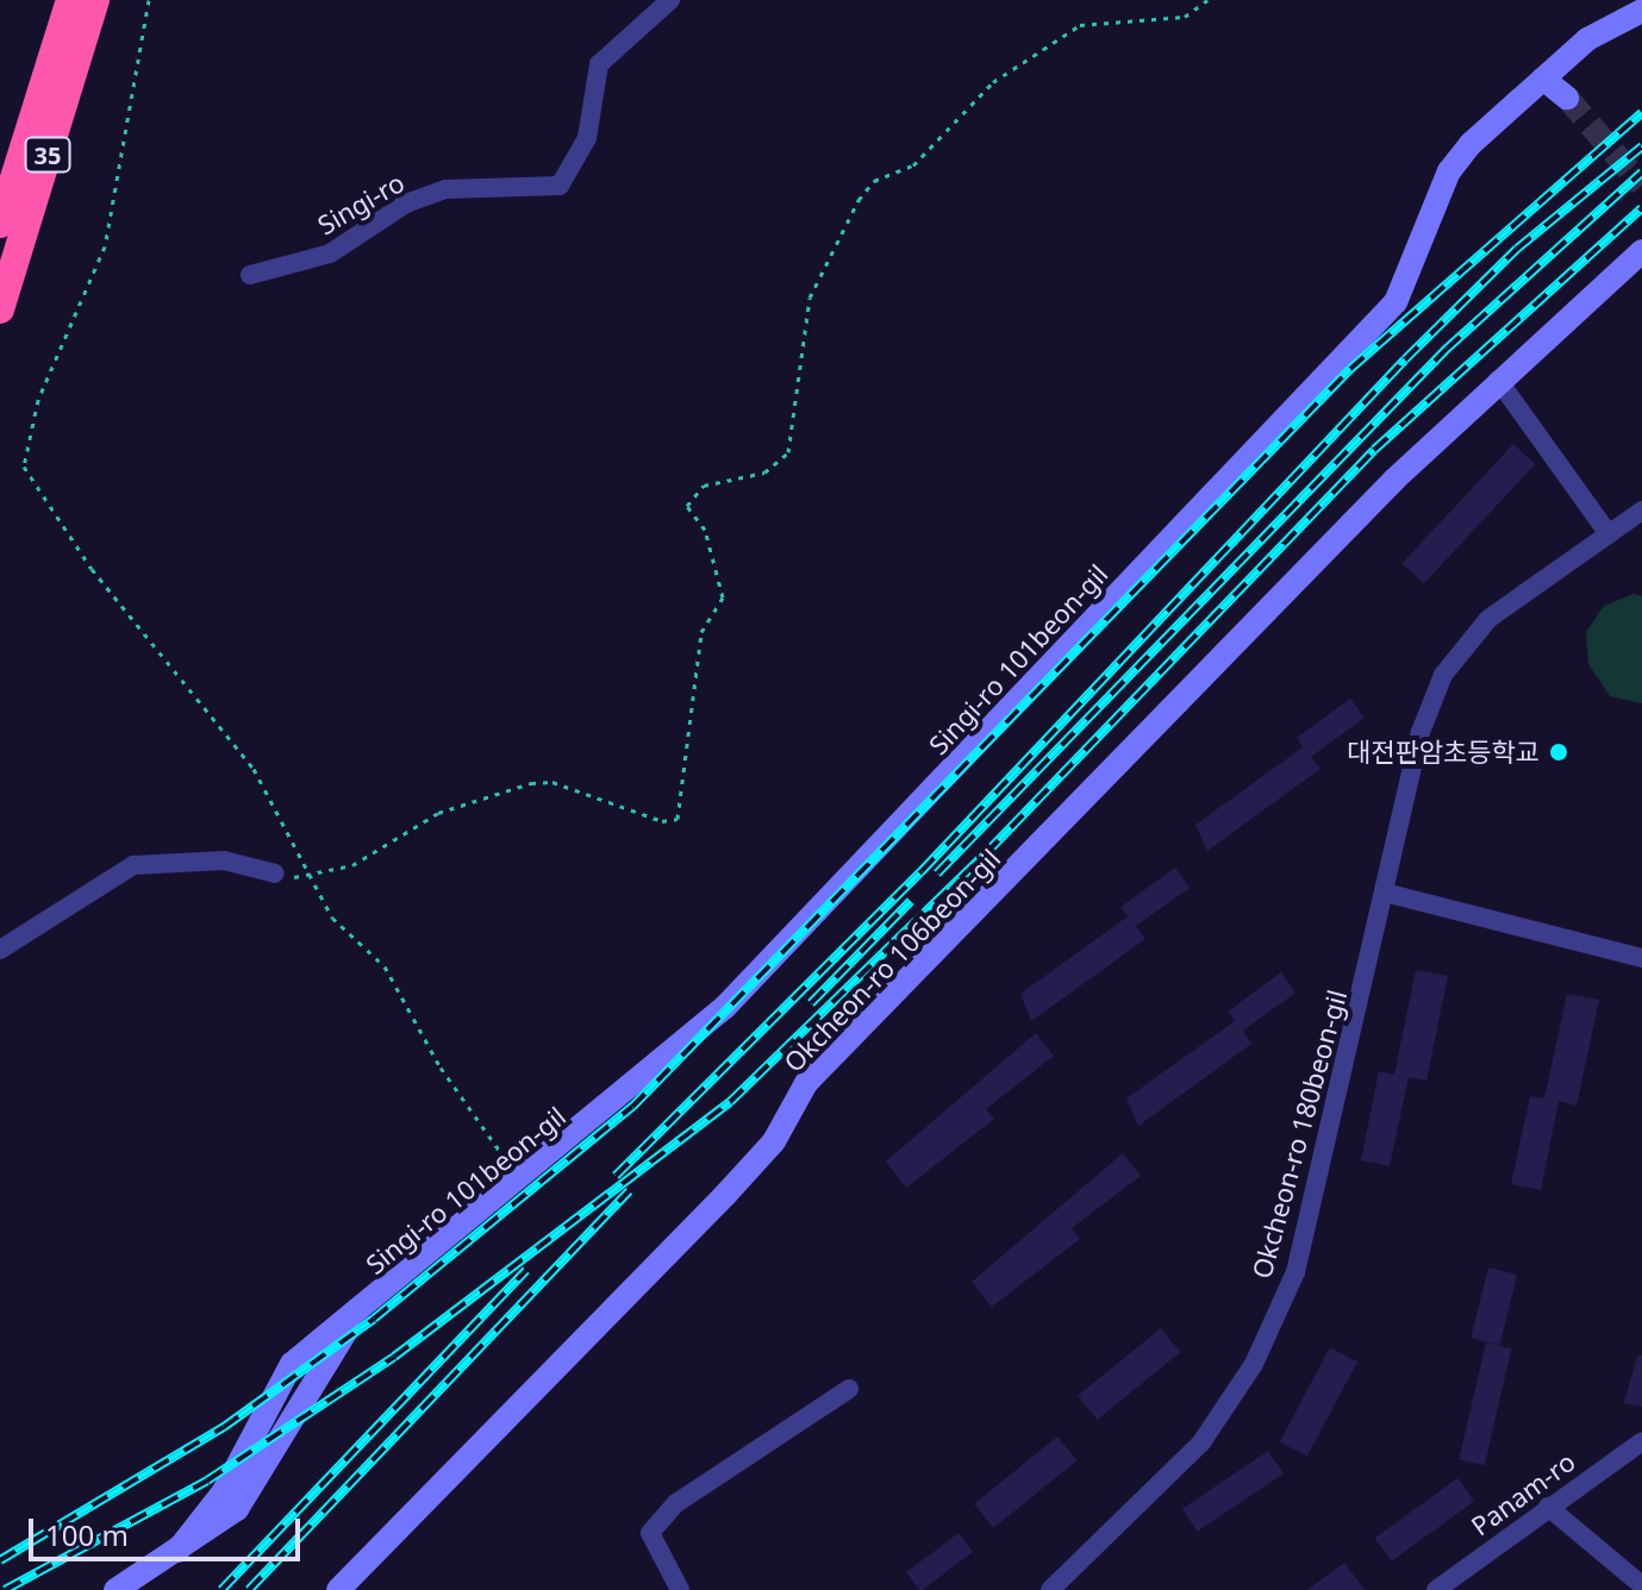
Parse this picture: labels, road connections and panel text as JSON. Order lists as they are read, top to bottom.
{
  "streets": {
    "highway": ["35"],
    "street": [
      "Singi-ro",
      "Singi-ro 101beon-gil",
      "Okcheon-ro 106beon-gil",
      "Okcheon-ro 180beon-gil",
      "Panam-ro"
    ]
  },
  "places": ["대전판암초등학교"],
  "scale_bar": "100 m"
}
